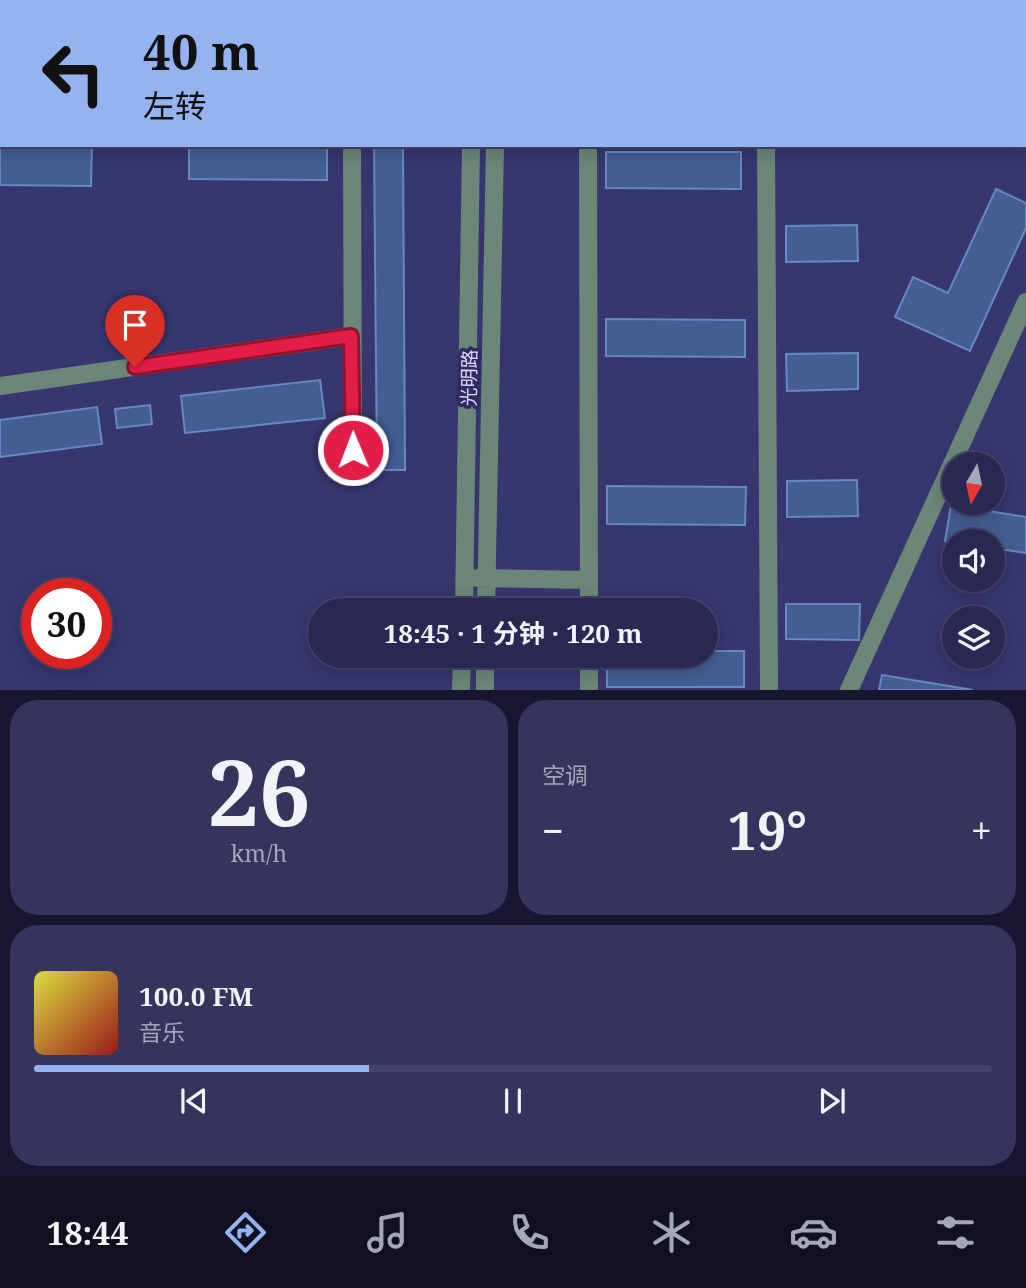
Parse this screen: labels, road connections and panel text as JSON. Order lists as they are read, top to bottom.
{
  "streets": {
    "street": ["光明路"]
  },
  "north": "bottom",
  "page": {
    "turn": ["40 m", "左转"],
    "limit": "30",
    "trip": "18:45 · 1 分钟 · 120 m",
    "tile": [
      ["26", "km/h"],
      "空调"
    ],
    "heat": ["−", "19°", "+"],
    "song": ["100.0 FM", "音乐"],
    "tabs": "18:44"
  }
}
